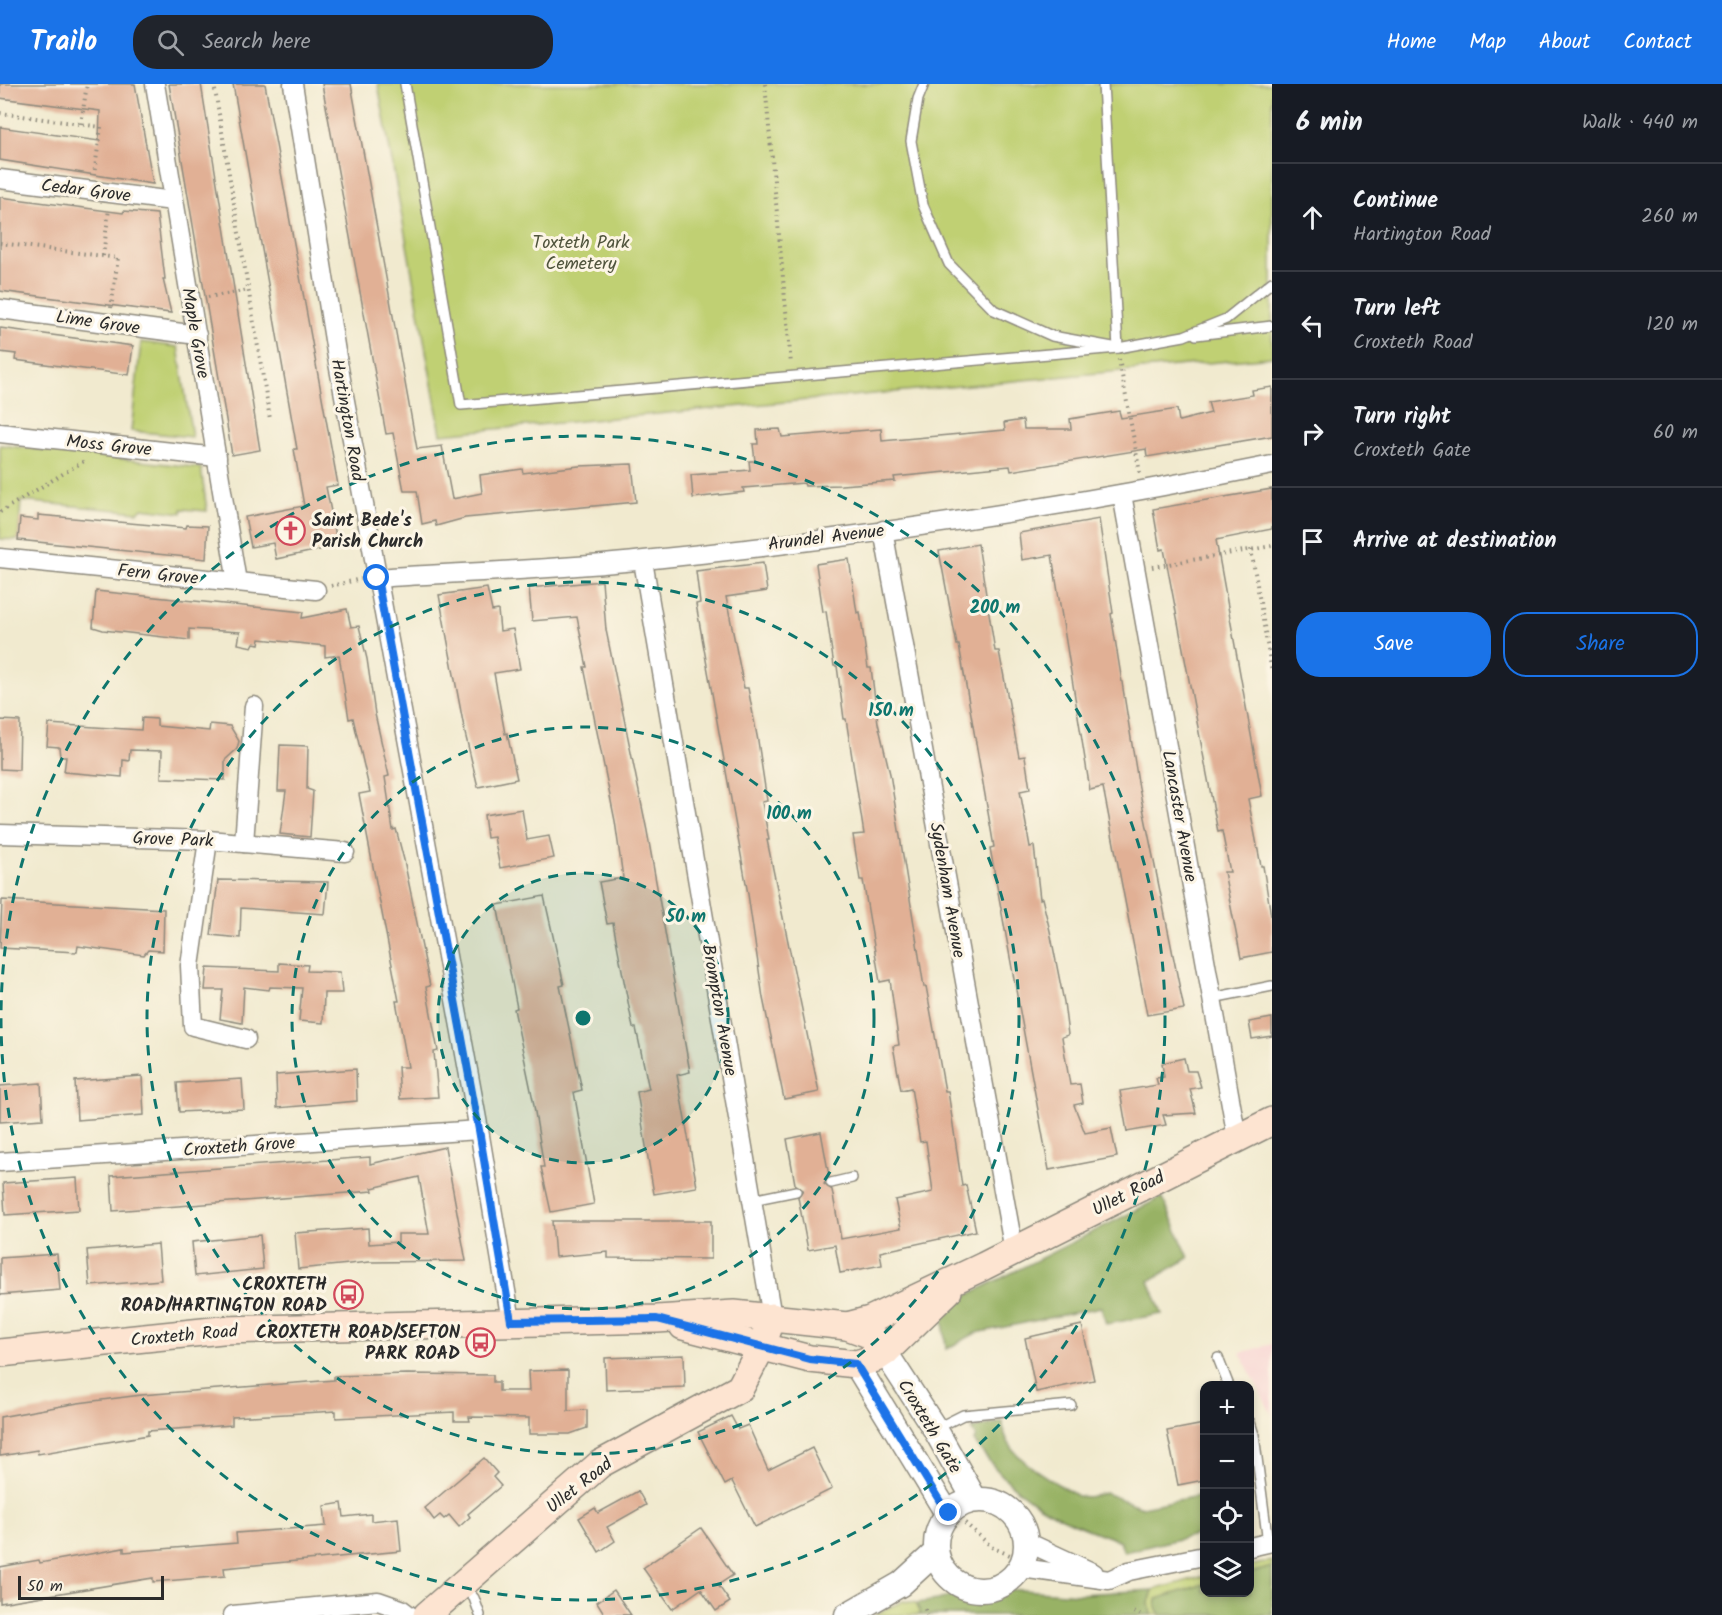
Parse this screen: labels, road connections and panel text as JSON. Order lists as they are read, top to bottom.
{
  "streets": {
    "main road": ["Ullet Road", "Croxteth Road"],
    "street": [
      "Cedar Grove",
      "Lime Grove",
      "Maple Grove",
      "Hartington Road",
      "Moss Grove",
      "Arundel Avenue",
      "Fern Grove",
      "Lancaster Avenue",
      "Grove Park",
      "Sydenham Avenue",
      "Brompton Avenue",
      "Croxteth Grove",
      "Croxteth Gate"
    ]
  },
  "crossings": [
    ["Cedar Grove", "Maple Grove"],
    ["Lime Grove", "Maple Grove"],
    ["Maple Grove", "Moss Grove"],
    ["Maple Grove", "Fern Grove"],
    ["Hartington Road", "Arundel Avenue"],
    ["Hartington Road", "Croxteth Grove"],
    ["Hartington Road", "Croxteth Road"],
    ["Arundel Avenue", "Lancaster Avenue"],
    ["Arundel Avenue", "Sydenham Avenue"],
    ["Arundel Avenue", "Brompton Avenue"],
    ["Lancaster Avenue", "Ullet Road"],
    ["Sydenham Avenue", "Ullet Road"],
    ["Brompton Avenue", "Croxteth Road"],
    ["Ullet Road", "Croxteth Road"],
    ["Ullet Road", "Croxteth Gate"],
    ["Croxteth Road", "Croxteth Gate"]
  ],
  "parks": ["Toxteth Park Cemetery"],
  "places": {
    "church": ["Saint Bede's Parish Church"],
    "bus stop": ["CROXTETH ROAD/HARTINGTON ROAD", "CROXTETH ROAD/SEFTON PARK ROAD"]
  },
  "scale_bar": "50 m",
  "page": {
    "header": "Trailo",
    "search": "Search here",
    "nav": [
      "Home",
      "Map",
      "About",
      "Contact"
    ],
    "heading": ["6 min", "Walk · 440 m"],
    "list": [
      ["Continue", "Hartington Road", "260 m"],
      ["Turn left", "Croxteth Road", "120 m"],
      ["Turn right", "Croxteth Gate", "60 m"],
      "Arrive at destination"
    ],
    "buttons": ["Save", "Share"],
    "map_buttons": ["+", "−"],
    "scale": "50 m"
  },
  "rings": [
    "200 m",
    "150 m",
    "100 m",
    "50 m"
  ]
}
